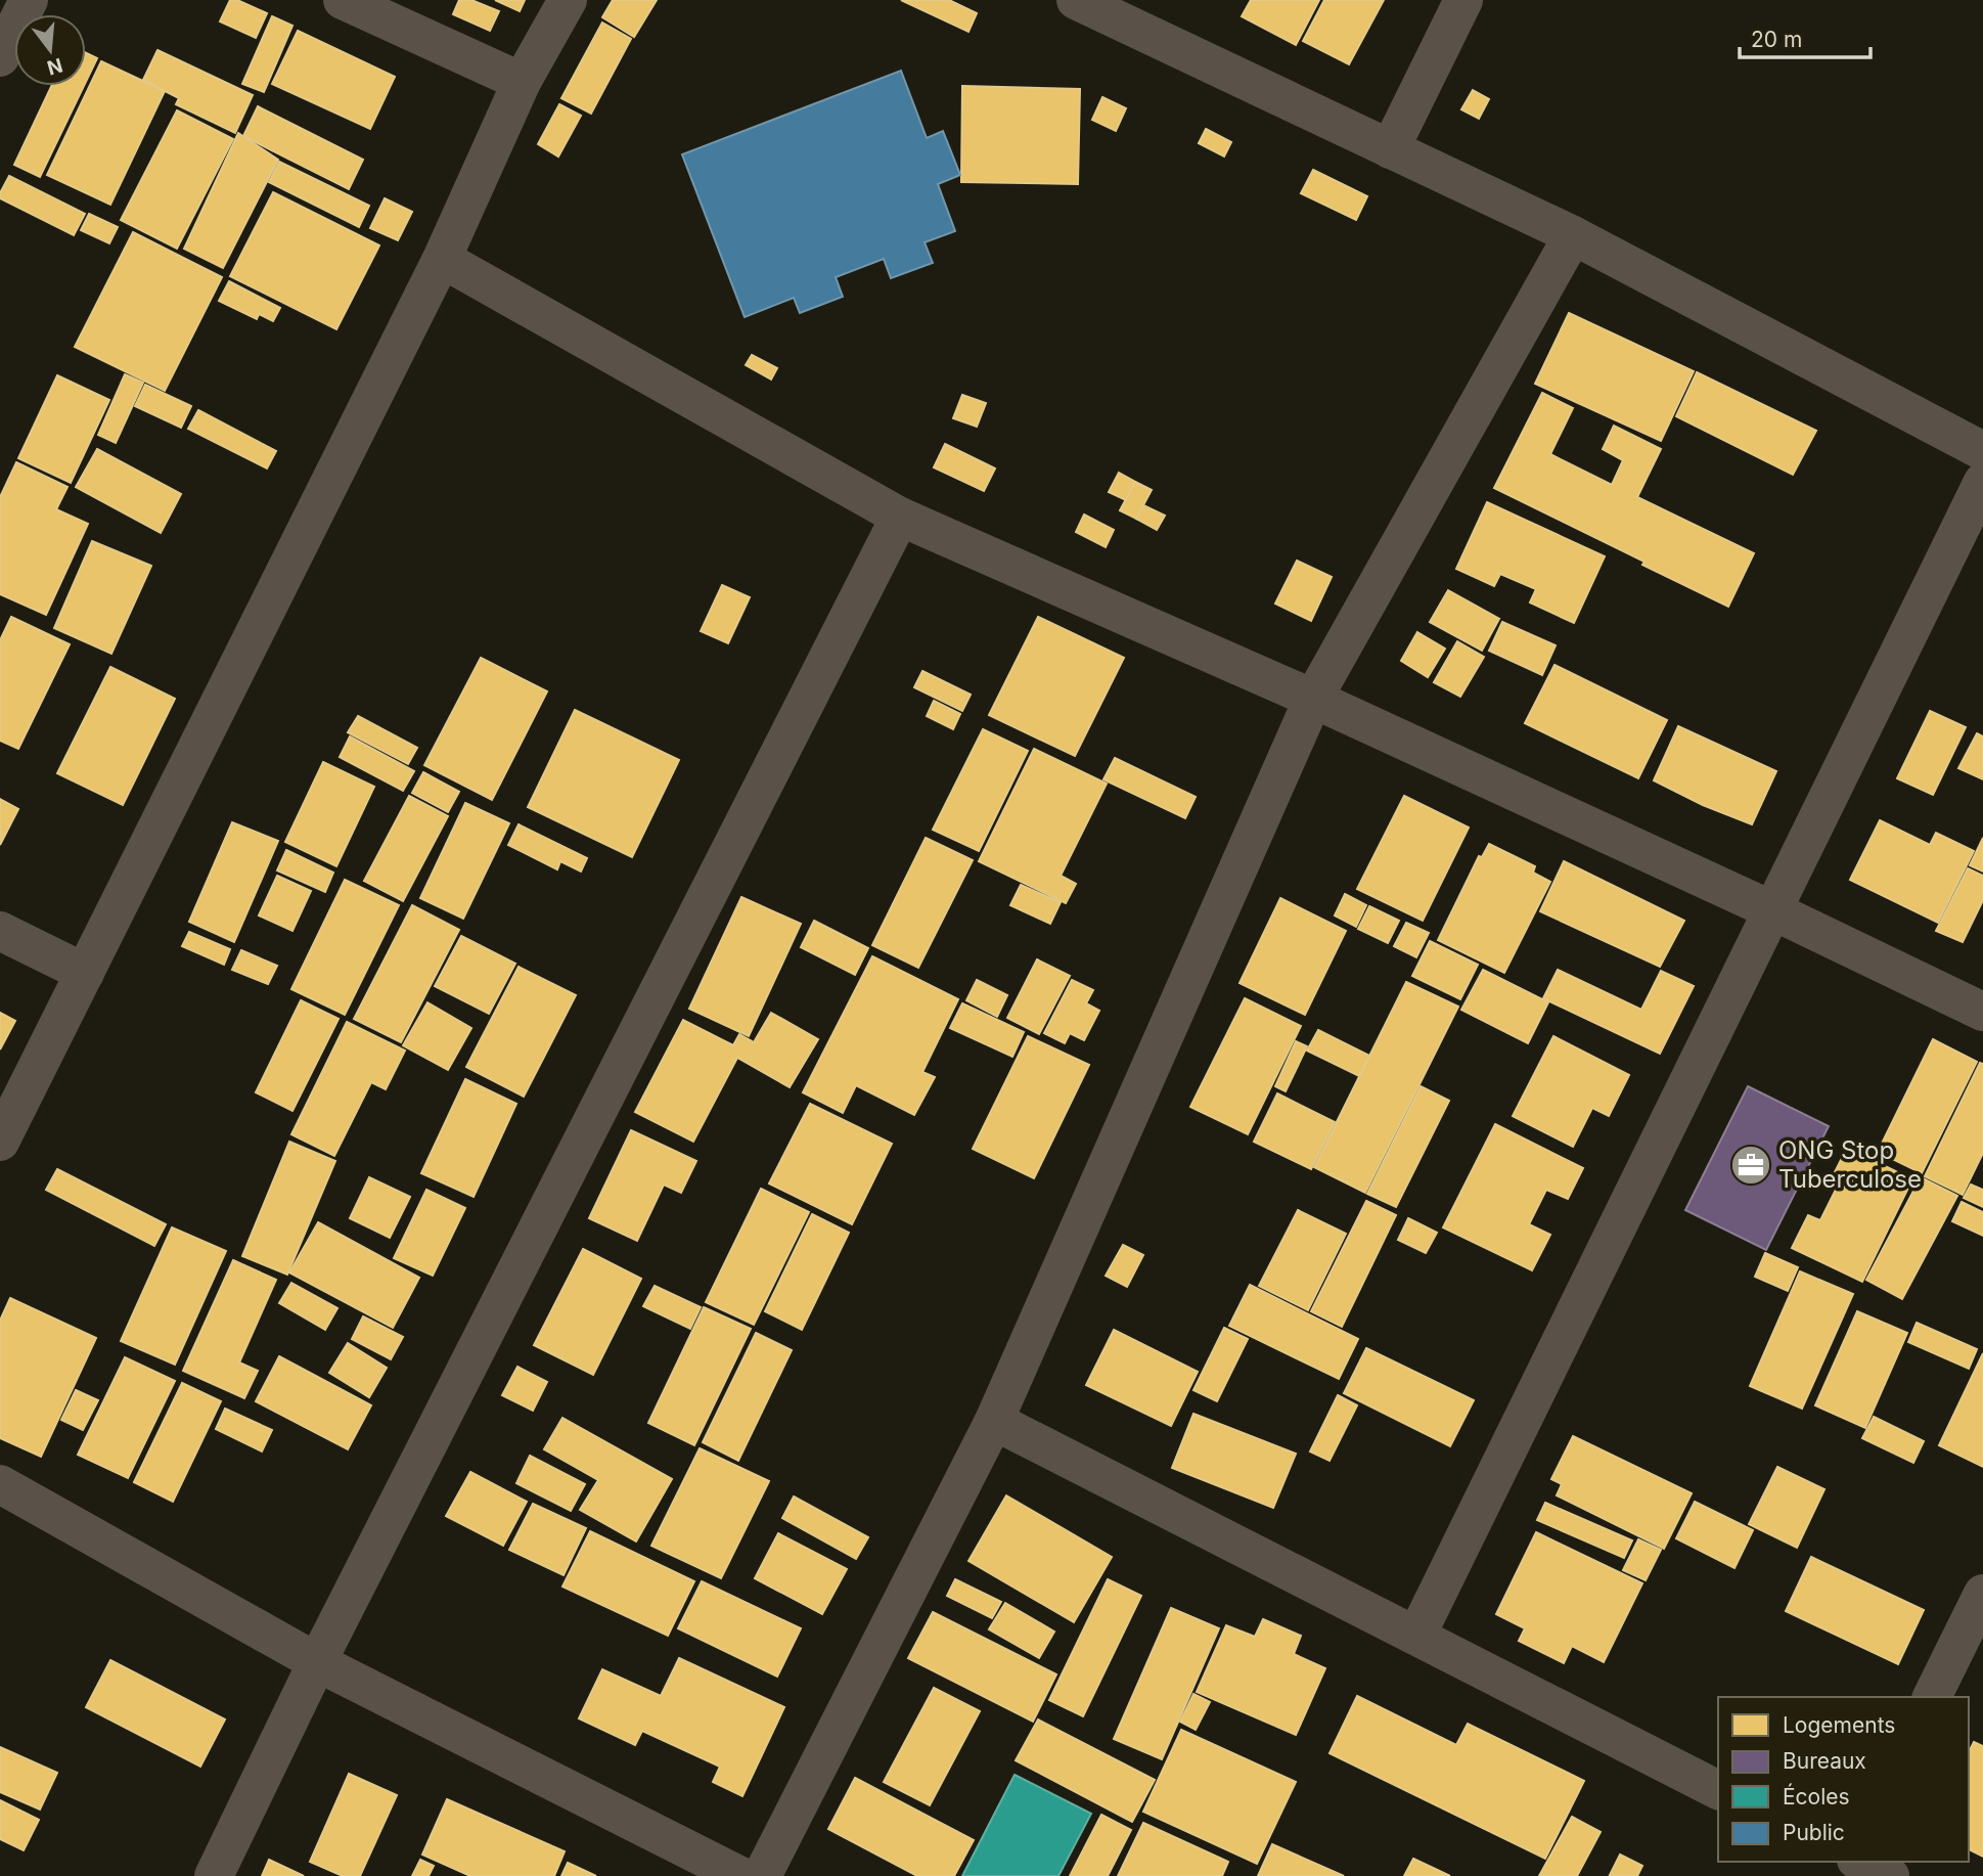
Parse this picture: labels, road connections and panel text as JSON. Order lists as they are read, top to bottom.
{
  "places": {
    "office": ["ONG Stop Tuberculose"]
  },
  "legend": [
    "Logements",
    "Bureaux",
    "Écoles",
    "Public"
  ],
  "scale_bar": "20 m",
  "north": "bottom"
}
